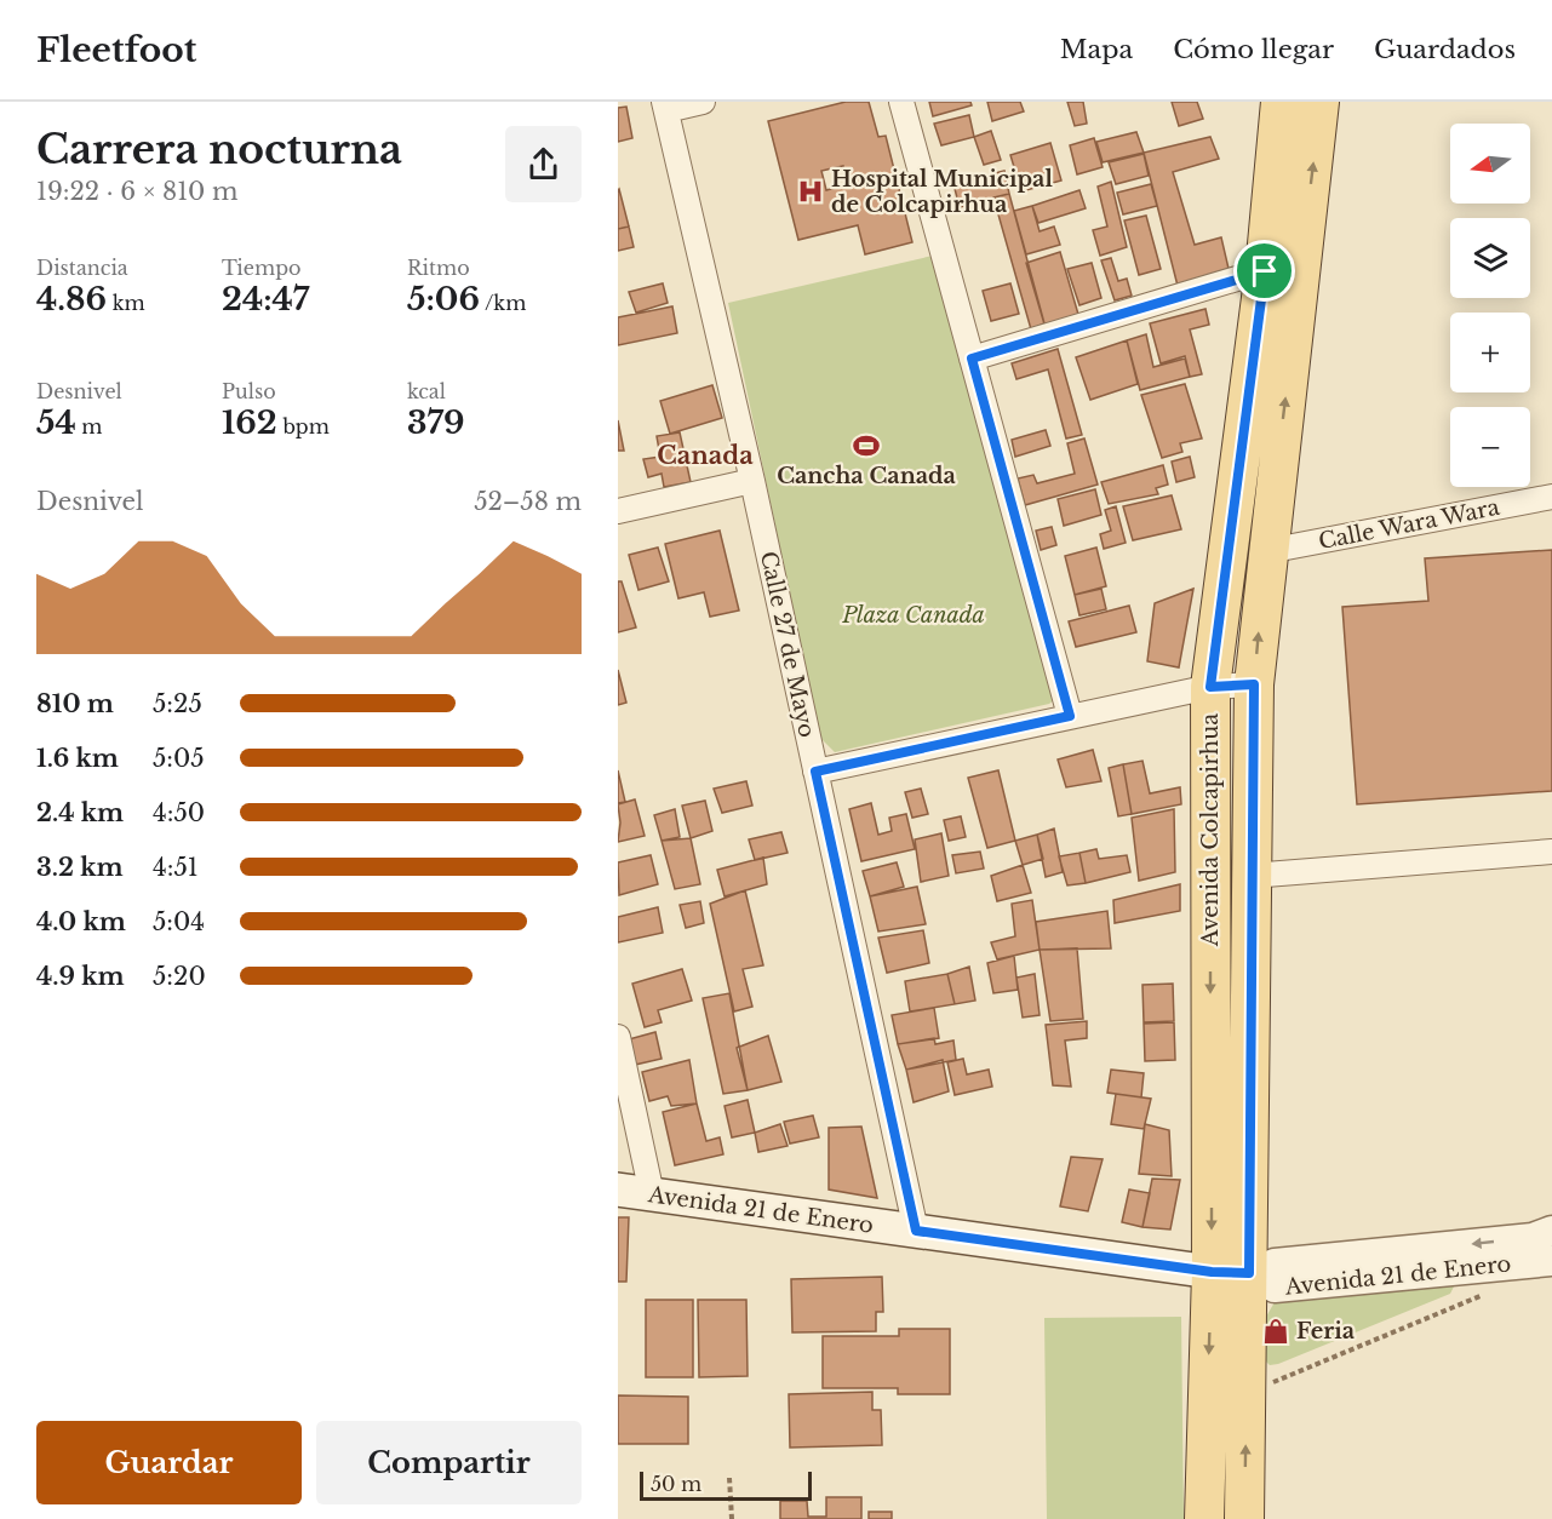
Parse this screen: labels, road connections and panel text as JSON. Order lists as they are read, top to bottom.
{
  "streets": {
    "main road": ["Avenida Colcapirhua", "Avenida 21 de Enero"],
    "street": ["Calle Wara Wara", "Calle 27 de Mayo"]
  },
  "crossings": [
    ["Calle Wara Wara", "Avenida Colcapirhua"],
    ["Calle 27 de Mayo", "Avenida 21 de Enero"],
    ["Avenida Colcapirhua", "Avenida 21 de Enero"]
  ],
  "districts": ["Canada"],
  "parks": ["Plaza Canada"],
  "places": {
    "hospital": ["Hospital Municipal de Colcapirhua"],
    "sports": ["Cancha Canada"],
    "shop": ["Feria"]
  },
  "scale_bar": "50 m",
  "north": "left",
  "page": {
    "header": "Fleetfoot",
    "nav": ["Mapa", "Cómo llegar", "Guardados"],
    "heading": ["Carrera nocturna", "19:22 · 6 × 810 m"],
    "map_buttons": ["+", "−"],
    "stats": [
      ["Distancia", "4.86 km"],
      ["Tiempo", "24:47"],
      ["Ritmo", "5:06 /km"],
      ["Desnivel", "54 m"],
      ["Pulso", "162 bpm"],
      ["kcal", "379"]
    ],
    "chart": ["Desnivel", "52–58 m"],
    "list": [
      {
        "name": "810 m",
        "note": "5:25"
      },
      {
        "name": "1.6 km",
        "note": "5:05"
      },
      {
        "name": "2.4 km",
        "note": "4:50"
      },
      {
        "name": "3.2 km",
        "note": "4:51"
      },
      {
        "name": "4.0 km",
        "note": "5:04"
      },
      {
        "name": "4.9 km",
        "note": "5:20"
      }
    ],
    "buttons": ["Guardar", "Compartir"],
    "scale": "50 m"
  }
}
